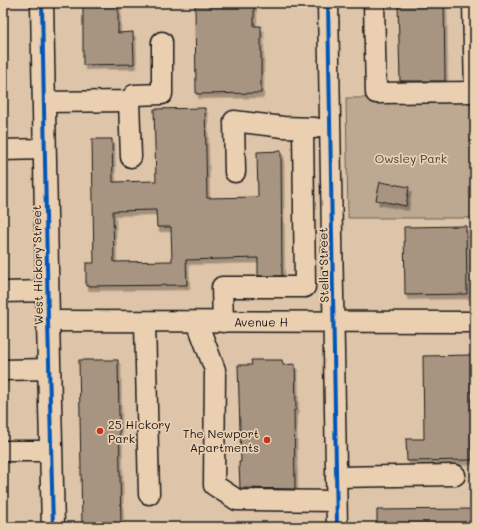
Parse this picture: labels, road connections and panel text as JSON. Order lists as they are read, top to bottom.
{
  "streets": {
    "main road": ["West Hickory Street"],
    "street": ["Stella Street", "Avenue H"]
  },
  "crossings": [
    ["West Hickory Street", "Avenue H"],
    ["Stella Street", "Avenue H"]
  ],
  "parks": ["Owsley Park"],
  "places": ["25 Hickory Park", "The Newport Apartments"]
}
